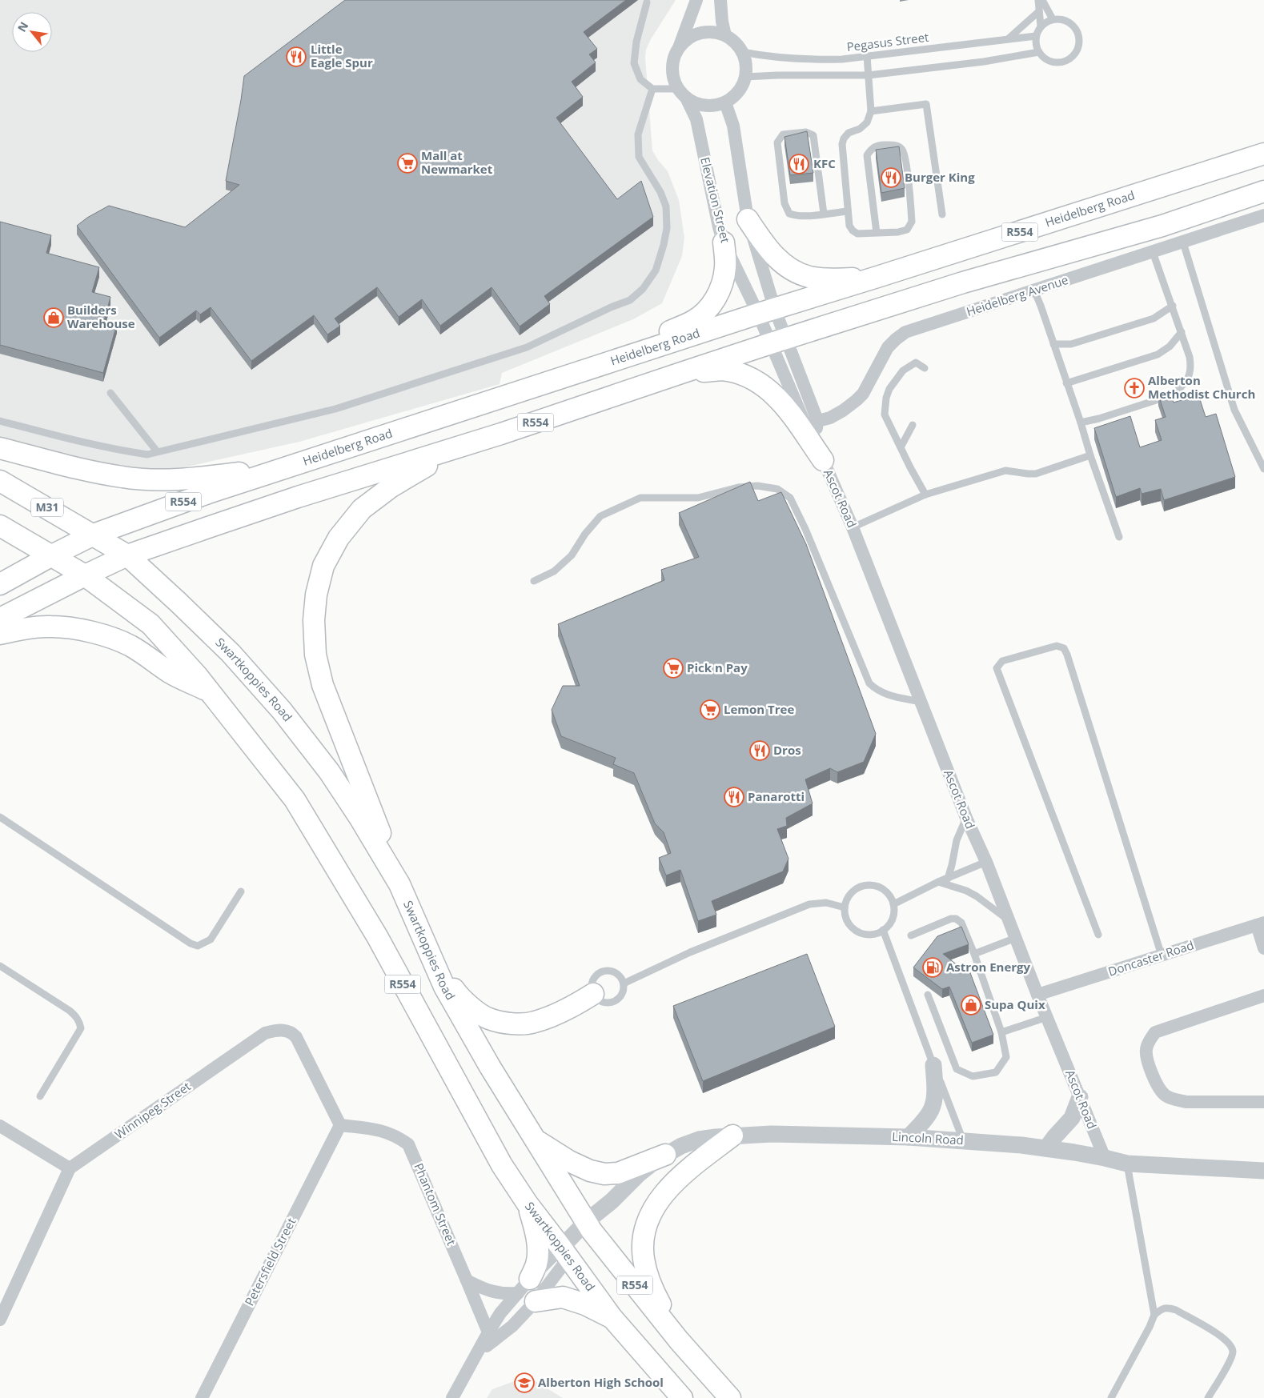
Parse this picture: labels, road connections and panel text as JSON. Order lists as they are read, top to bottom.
{
  "streets": {
    "main road": [
      "Heidelberg Road",
      "R554",
      "M31",
      "Swartkoppies Road"
    ],
    "street": [
      "Elevation Street",
      "Heidelberg Avenue",
      "Ascot Road",
      "Doncaster Road",
      "Winnipeg Street",
      "Lincoln Road",
      "Phantom Street",
      "Petersfield Street"
    ],
    "lane": ["Pegasus Street"]
  },
  "crossings": [
    ["Pegasus Street", "Elevation Street"],
    ["Elevation Street", "Heidelberg Road"],
    ["Elevation Street", "R554"],
    ["Heidelberg Road", "M31"],
    ["Heidelberg Road", "Swartkoppies Road"],
    ["R554", "Swartkoppies Road"],
    ["Heidelberg Avenue", "Ascot Road"],
    ["Ascot Road", "Doncaster Road"],
    ["Ascot Road", "Lincoln Road"],
    ["M31", "Swartkoppies Road"],
    ["Swartkoppies Road", "Lincoln Road"],
    ["Winnipeg Street", "Phantom Street"],
    ["Winnipeg Street", "Petersfield Street"],
    ["Phantom Street", "Petersfield Street"]
  ],
  "places": {
    "restaurant": [
      "Little Eagle Spur",
      "KFC",
      "Burger King",
      "Dros",
      "Panarotti"
    ],
    "supermarket": ["Mall at Newmarket", "Pick n Pay", "Lemon Tree"],
    "shop": ["Builders Warehouse", "Supa Quix"],
    "church": ["Alberton Methodist Church"],
    "fuel station": ["Astron Energy"],
    "school or university": ["Alberton High School"]
  },
  "north": "top left"
}
